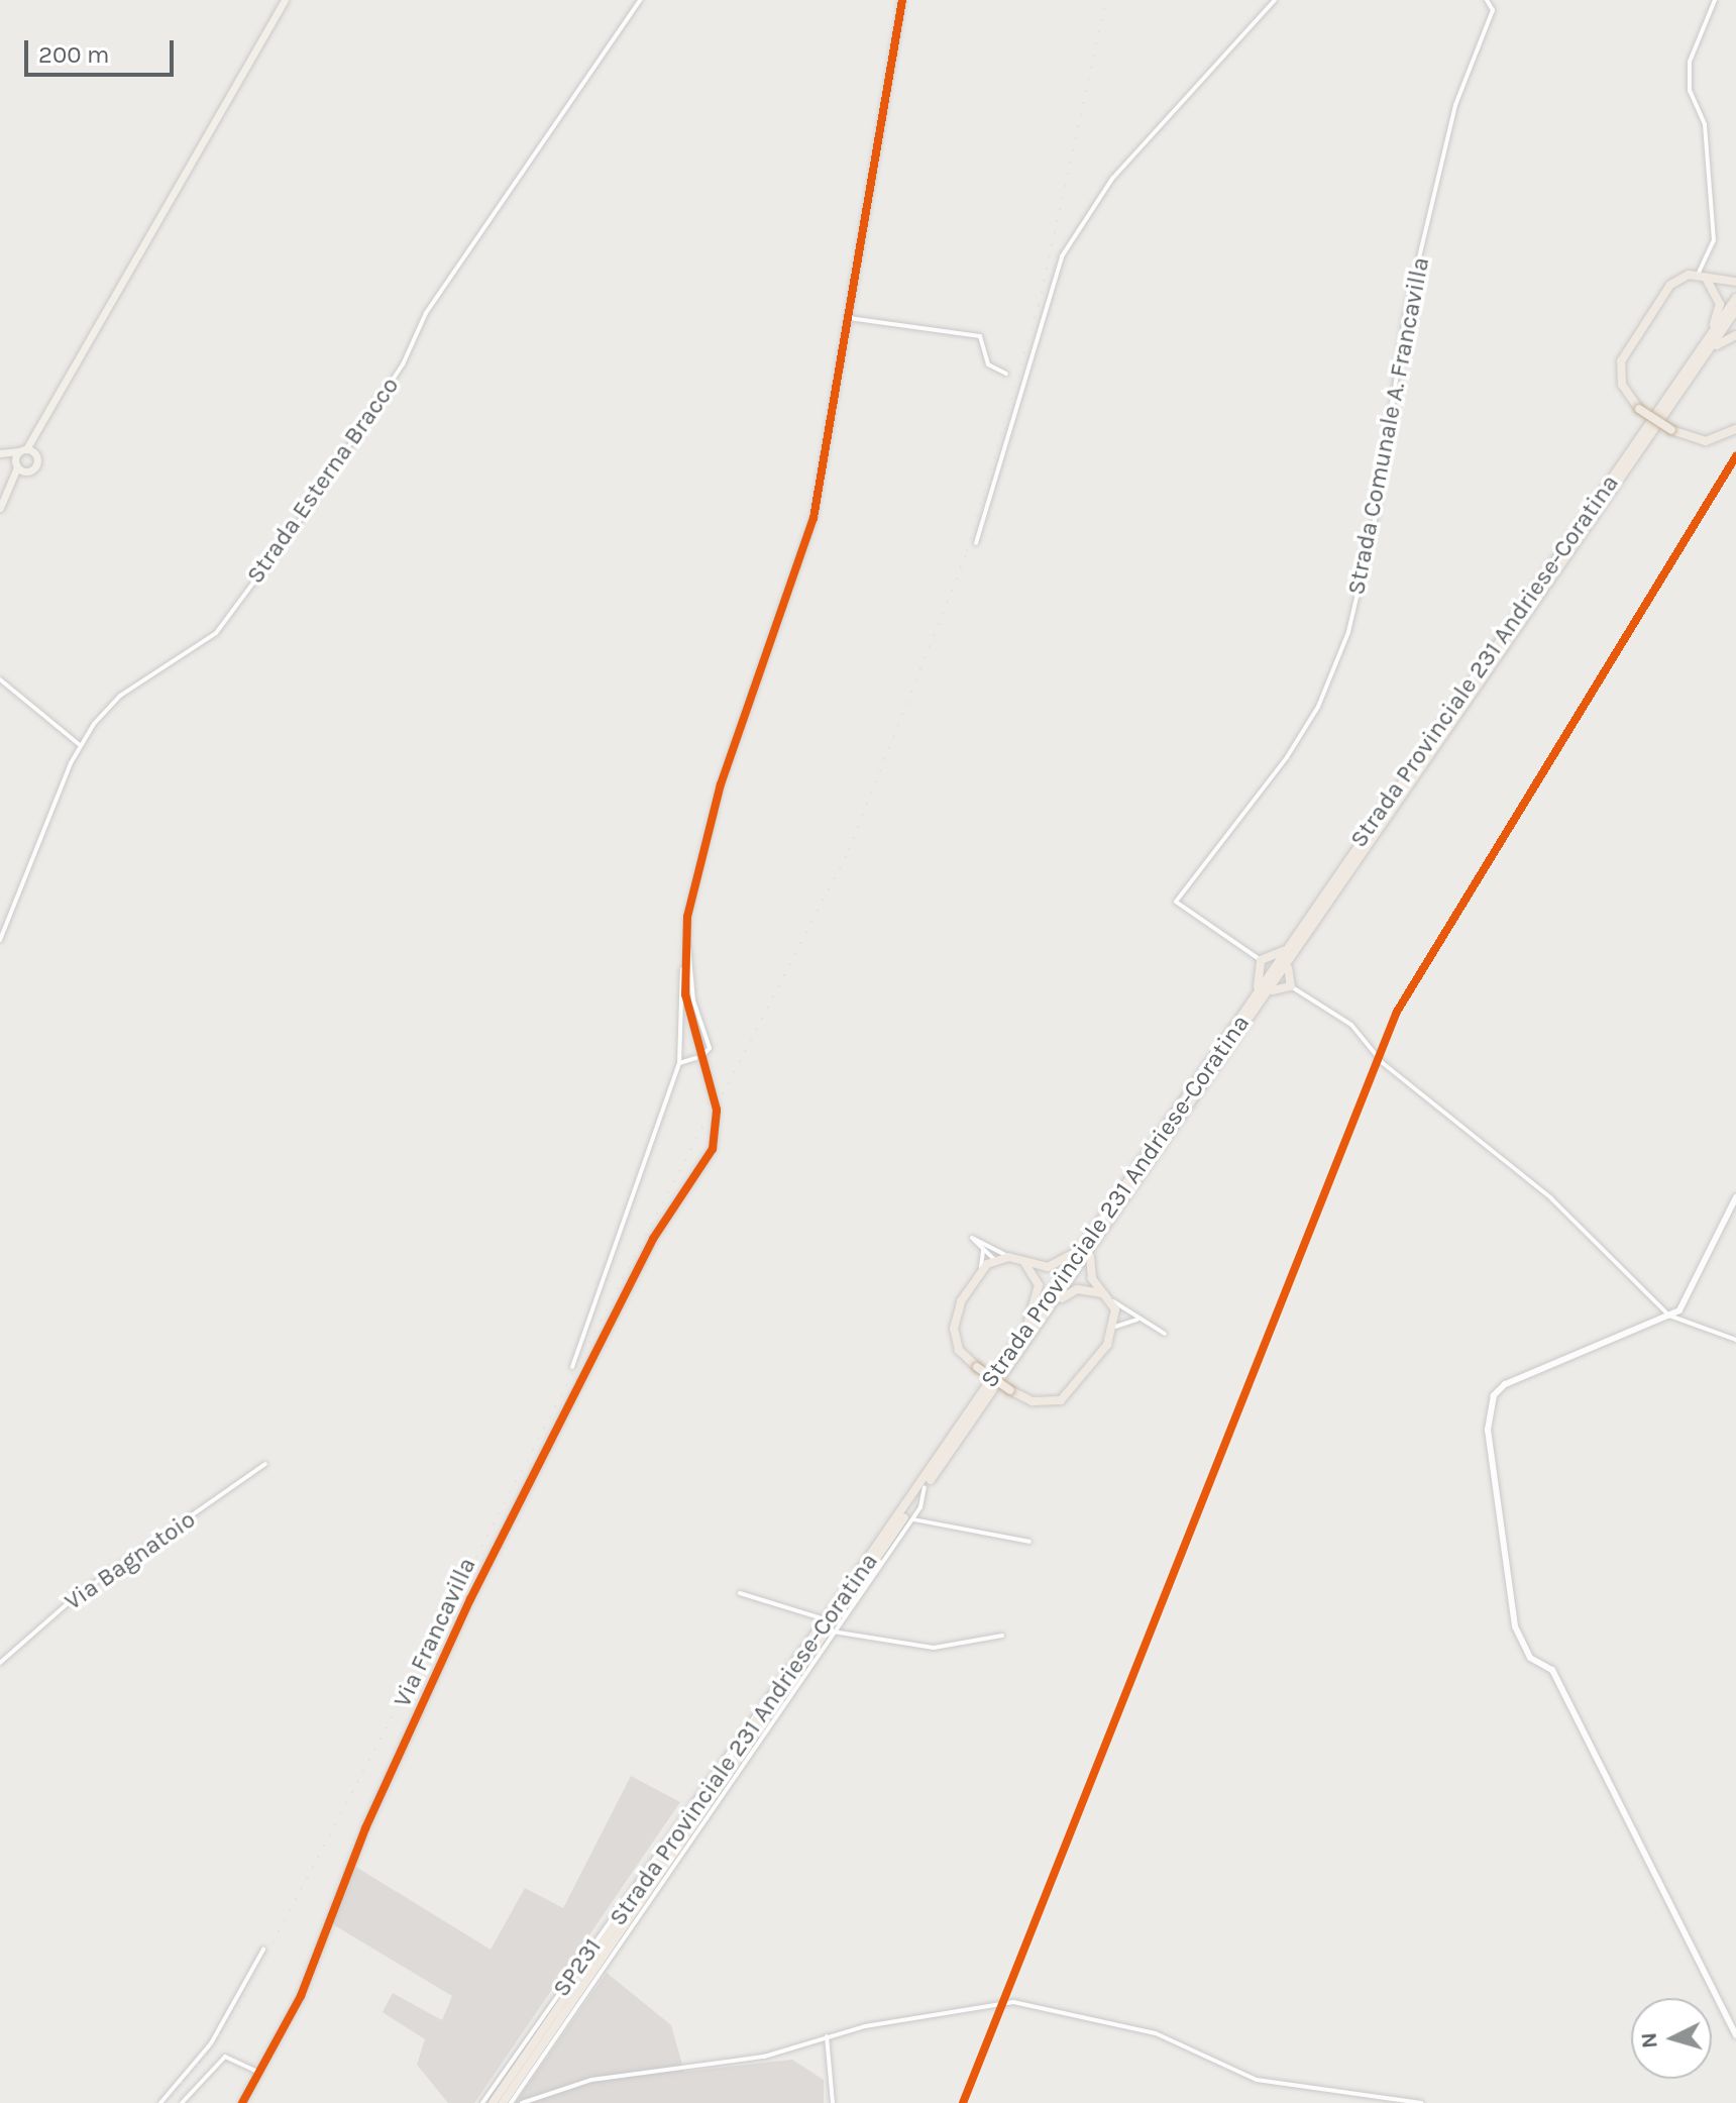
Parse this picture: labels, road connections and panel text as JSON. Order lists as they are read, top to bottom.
{
  "streets": {
    "highway": ["Strada Provinciale 231 Andriese-Coratina", "SP231"],
    "street": [
      "Strada Comunale A. Francavilla",
      "Strada Esterna Bracco",
      "Via Bagnatoio",
      "Via Francavilla"
    ]
  },
  "crossings": [
    ["Strada Provinciale 231 Andriese-Coratina", "SP231"]
  ],
  "scale_bar": "200 m",
  "north": "left"
}
